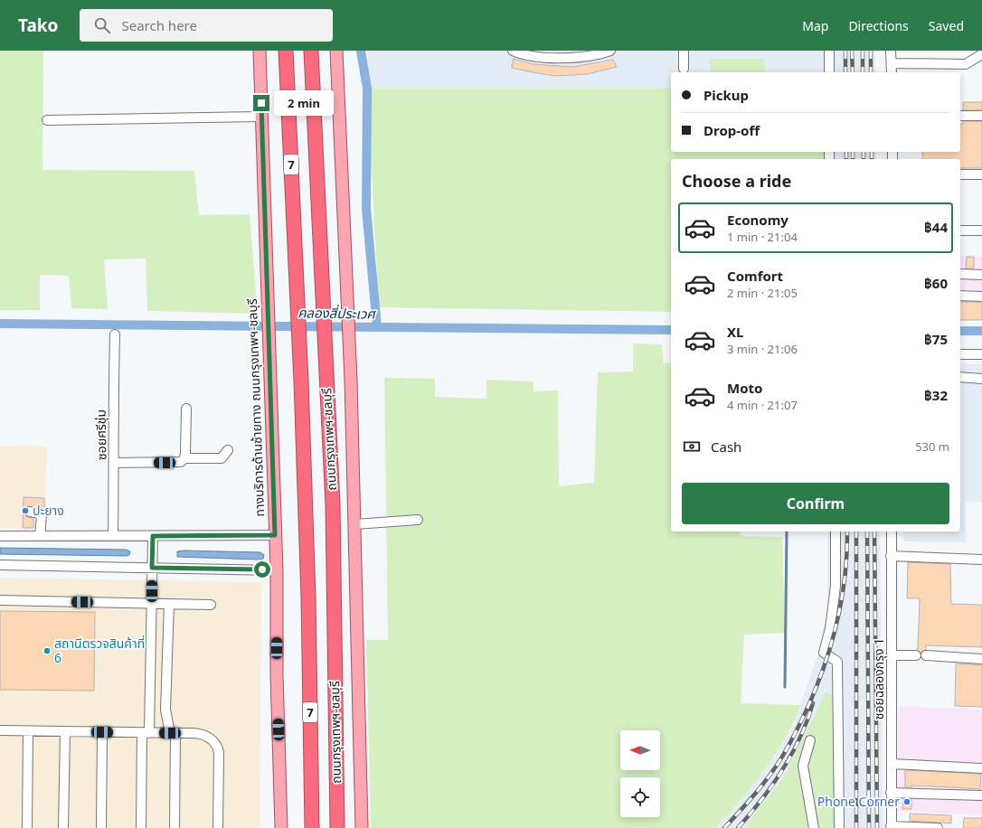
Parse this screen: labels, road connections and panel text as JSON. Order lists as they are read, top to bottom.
{
  "streets": {
    "highway": ["7", "ถนนกรุงเทพฯ-ชลบุรี"],
    "main road": ["ทางบริการด้านซ้ายทาง ถนนกรุงเทพฯ-ชลบุรี"],
    "street": ["ซอยศรีชุ่ม", "ซอยฉลองกรุง 1"]
  },
  "water": ["คลองสี่ประเวศ"],
  "places": ["ปะยาง", "สถานีตรวจสินค้าที่ 6", "Phone Corner"],
  "north": "left",
  "page": {
    "header": "Tako",
    "search": "Search here",
    "nav": ["Map", "Directions", "Saved"],
    "banner": ["Pickup", "Drop-off"],
    "bubble": "2 min",
    "heading": "Choose a ride",
    "list": [
      {
        "name": "Economy",
        "note": "1 min · 21:04",
        "value": "฿44"
      },
      {
        "name": "Comfort",
        "note": "2 min · 21:05",
        "value": "฿60"
      },
      {
        "name": "XL",
        "note": "3 min · 21:06",
        "value": "฿75"
      },
      {
        "name": "Moto",
        "note": "4 min · 21:07",
        "value": "฿32"
      }
    ],
    "pay": ["Cash", "530 m"],
    "buttons": "Confirm"
  }
}
